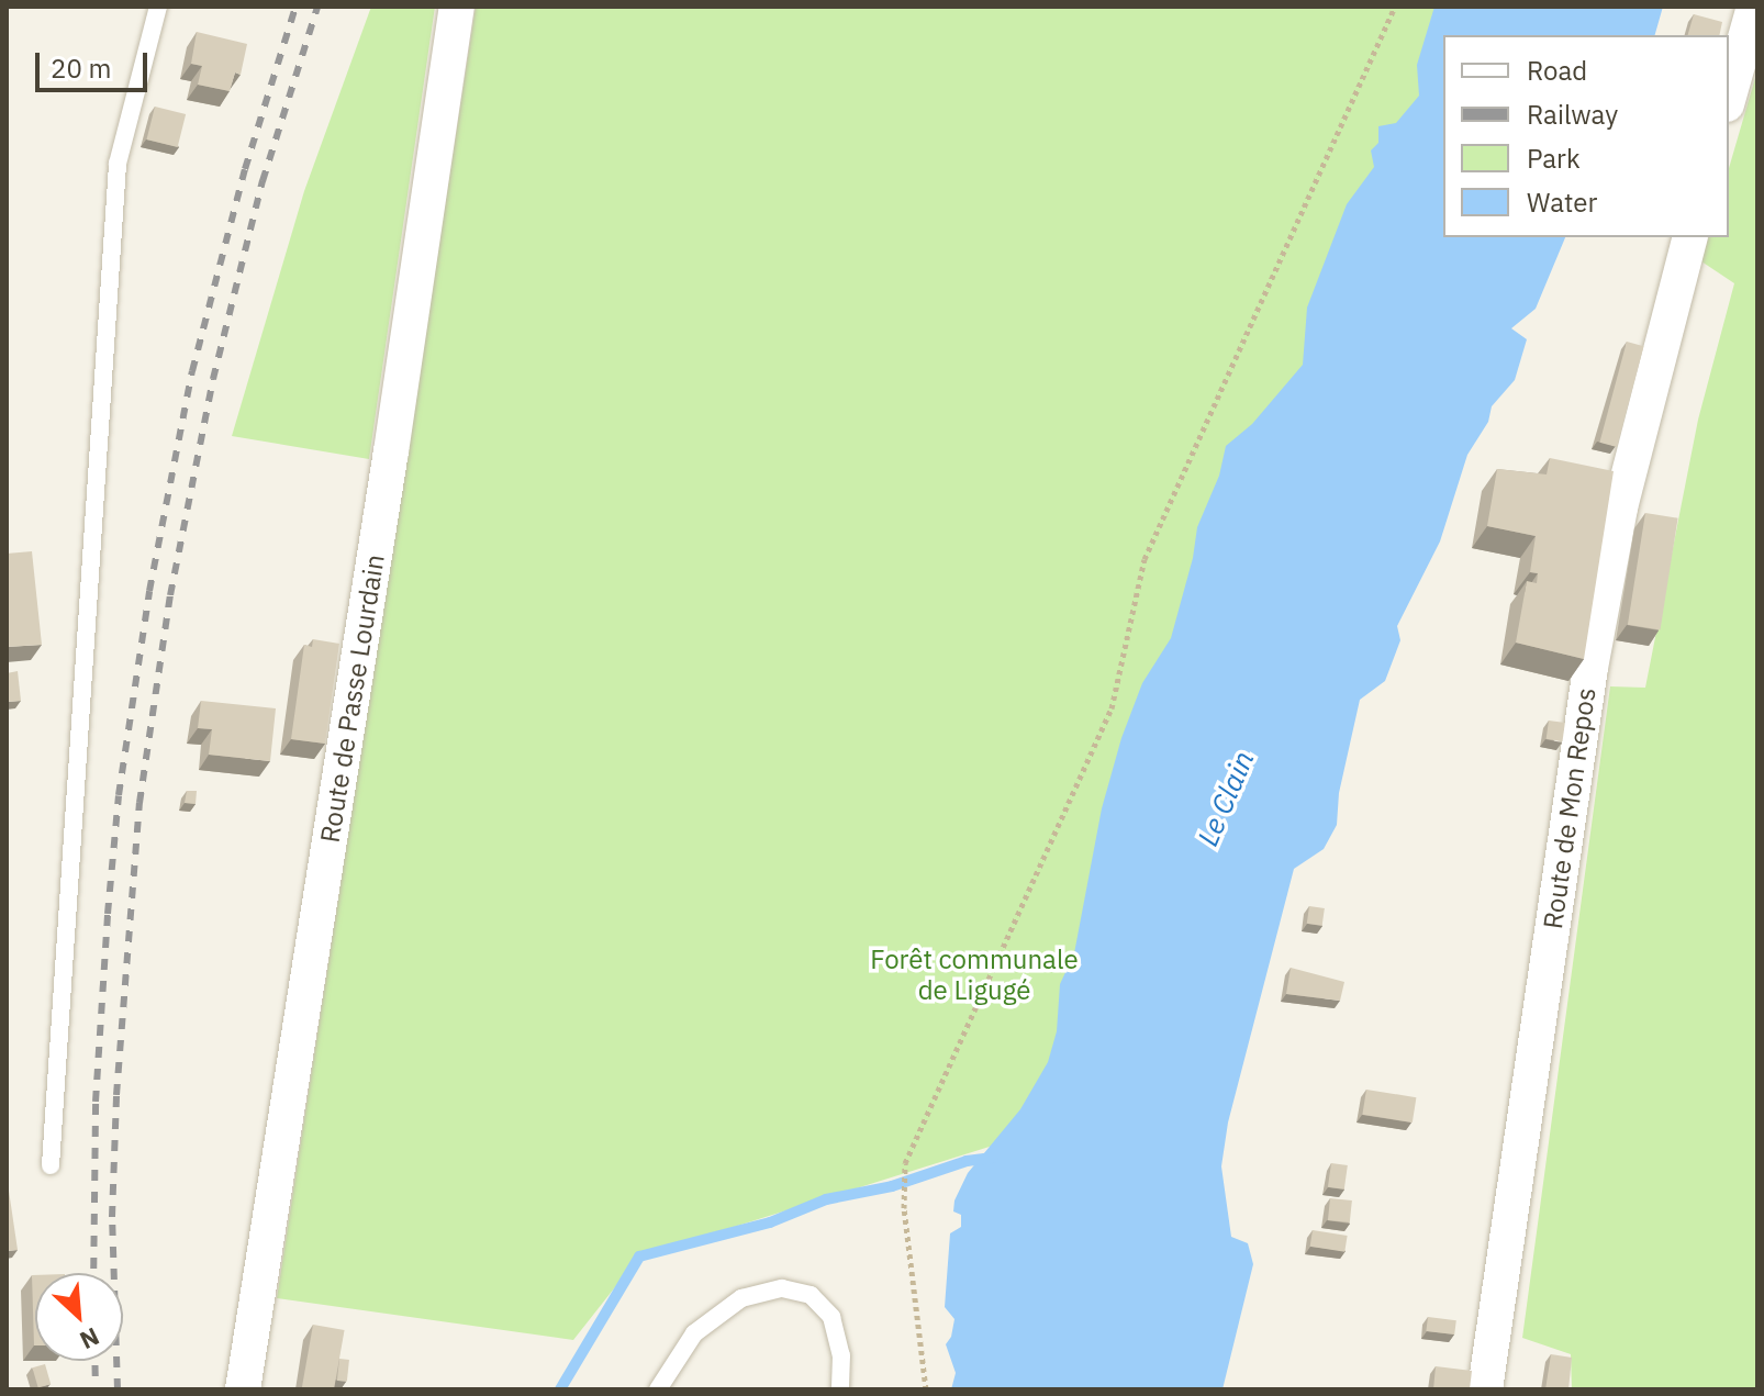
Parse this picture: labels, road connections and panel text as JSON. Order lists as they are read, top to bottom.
{
  "streets": {
    "street": ["Route de Passe Lourdain", "Route de Mon Repos"]
  },
  "water": ["Le Clain"],
  "parks": ["Forêt communale de Ligugé"],
  "legend": [
    "Road",
    "Railway",
    "Park",
    "Water"
  ],
  "scale_bar": "20 m",
  "north": "bottom right"
}
